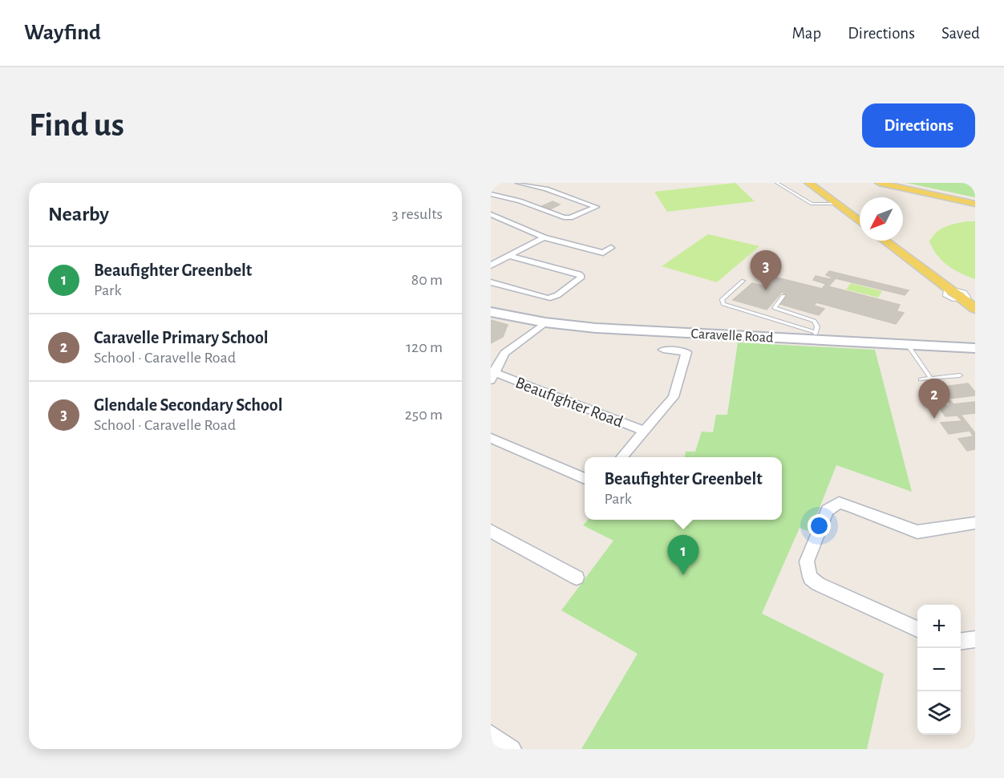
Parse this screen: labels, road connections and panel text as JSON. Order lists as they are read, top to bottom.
{
  "streets": {
    "street": ["Caravelle Road", "Beaufighter Road"]
  },
  "north": "bottom left",
  "page": {
    "header": "Wayfind",
    "nav": ["Map", "Directions", "Saved"],
    "buttons": "Directions",
    "title": "Find us",
    "heading": ["Nearby", "3 results"],
    "list": [
      {
        "mark": "1",
        "name": "Beaufighter Greenbelt",
        "note": "Park",
        "value": "80 m"
      },
      {
        "mark": "2",
        "name": "Caravelle Primary School",
        "note": "School · Caravelle Road",
        "value": "120 m"
      },
      {
        "mark": "3",
        "name": "Glendale Secondary School",
        "note": "School · Caravelle Road",
        "value": "250 m"
      }
    ],
    "pins": ["3", "2", "1"],
    "popup": ["Beaufighter Greenbelt", "Park"],
    "map_buttons": ["+", "−"]
  }
}
